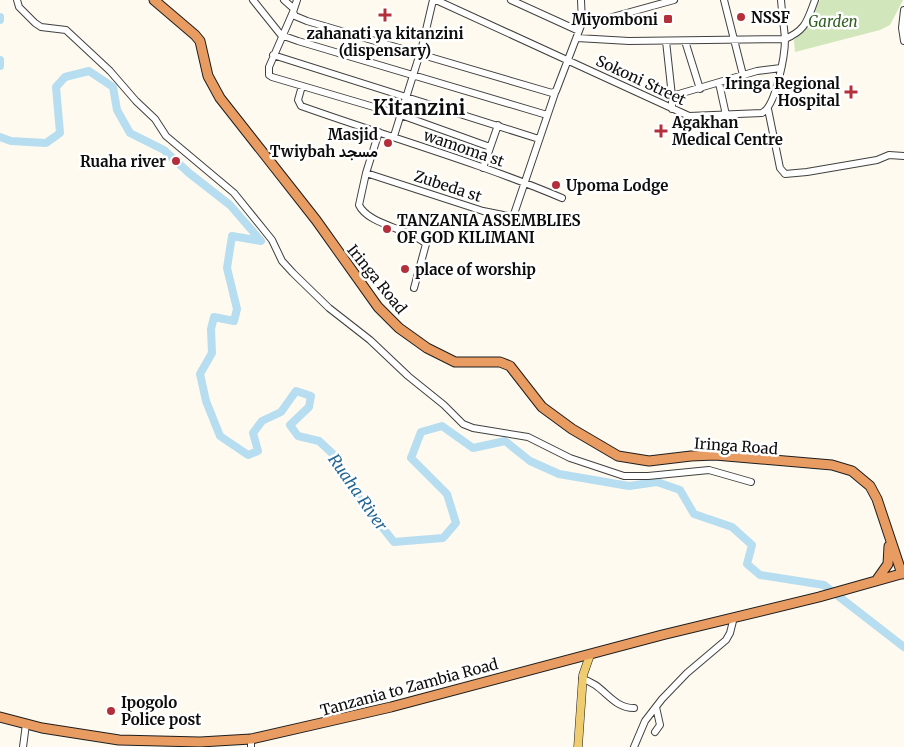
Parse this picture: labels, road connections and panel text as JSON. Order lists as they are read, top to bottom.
{
  "streets": {
    "highway": ["Iringa Road", "Tanzania to Zambia Road"],
    "street": ["Sokoni Street", "wamoma st", "Zubeda st"]
  },
  "crossings": [
    ["Sokoni Street", "Zubeda st"],
    ["wamoma st", "Zubeda st"]
  ],
  "districts": ["Kitanzini"],
  "water": ["Ruaha River"],
  "parks": ["Garden"],
  "places": {
    "health": ["zahanati ya kitanzini (dispensary)", "Iringa Regional Hospital", "Agakhan Medical Centre"],
    "other": [
      "NSSF",
      "Masjid Twiybah مسجد",
      "Ruaha river",
      "Upoma Lodge",
      "TANZANIA ASSEMBLIES OF GOD KILIMANI",
      "place of worship",
      "Ipogolo Police post"
    ],
    "transit": ["Miyomboni"]
  }
}
